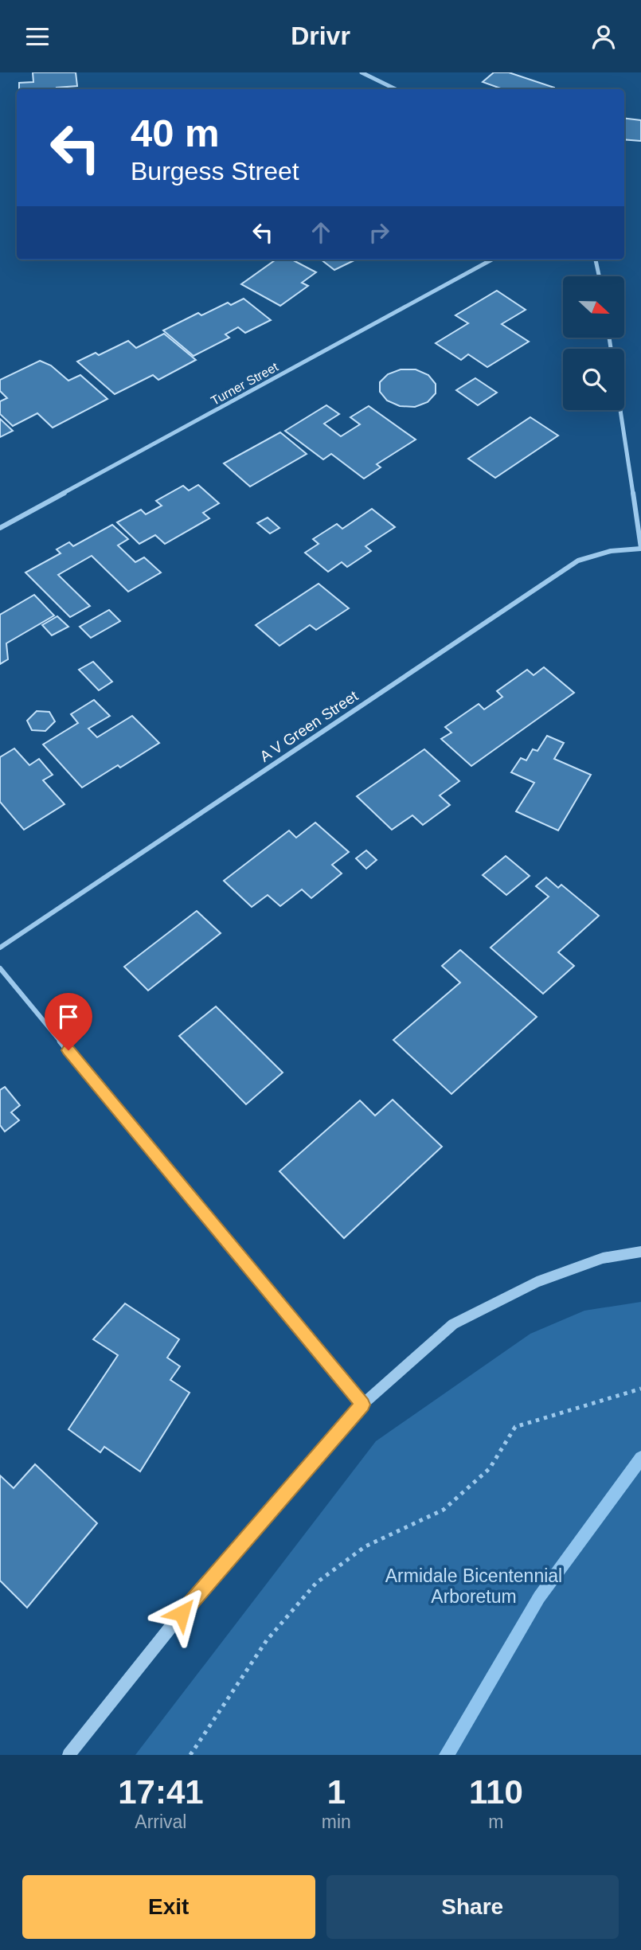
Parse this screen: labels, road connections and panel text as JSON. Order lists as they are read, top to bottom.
{
  "streets": {
    "street": ["Turner Street", "A V Green Street"]
  },
  "parks": ["Armidale Bicentennial Arboretum"],
  "north": "right",
  "page": {
    "header": "Drivr",
    "turn": ["40 m", "Burgess Street"],
    "eta": [
      "17:41",
      "Arrival",
      "1",
      "min",
      "110",
      "m"
    ],
    "buttons": ["Exit", "Share"]
  }
}
